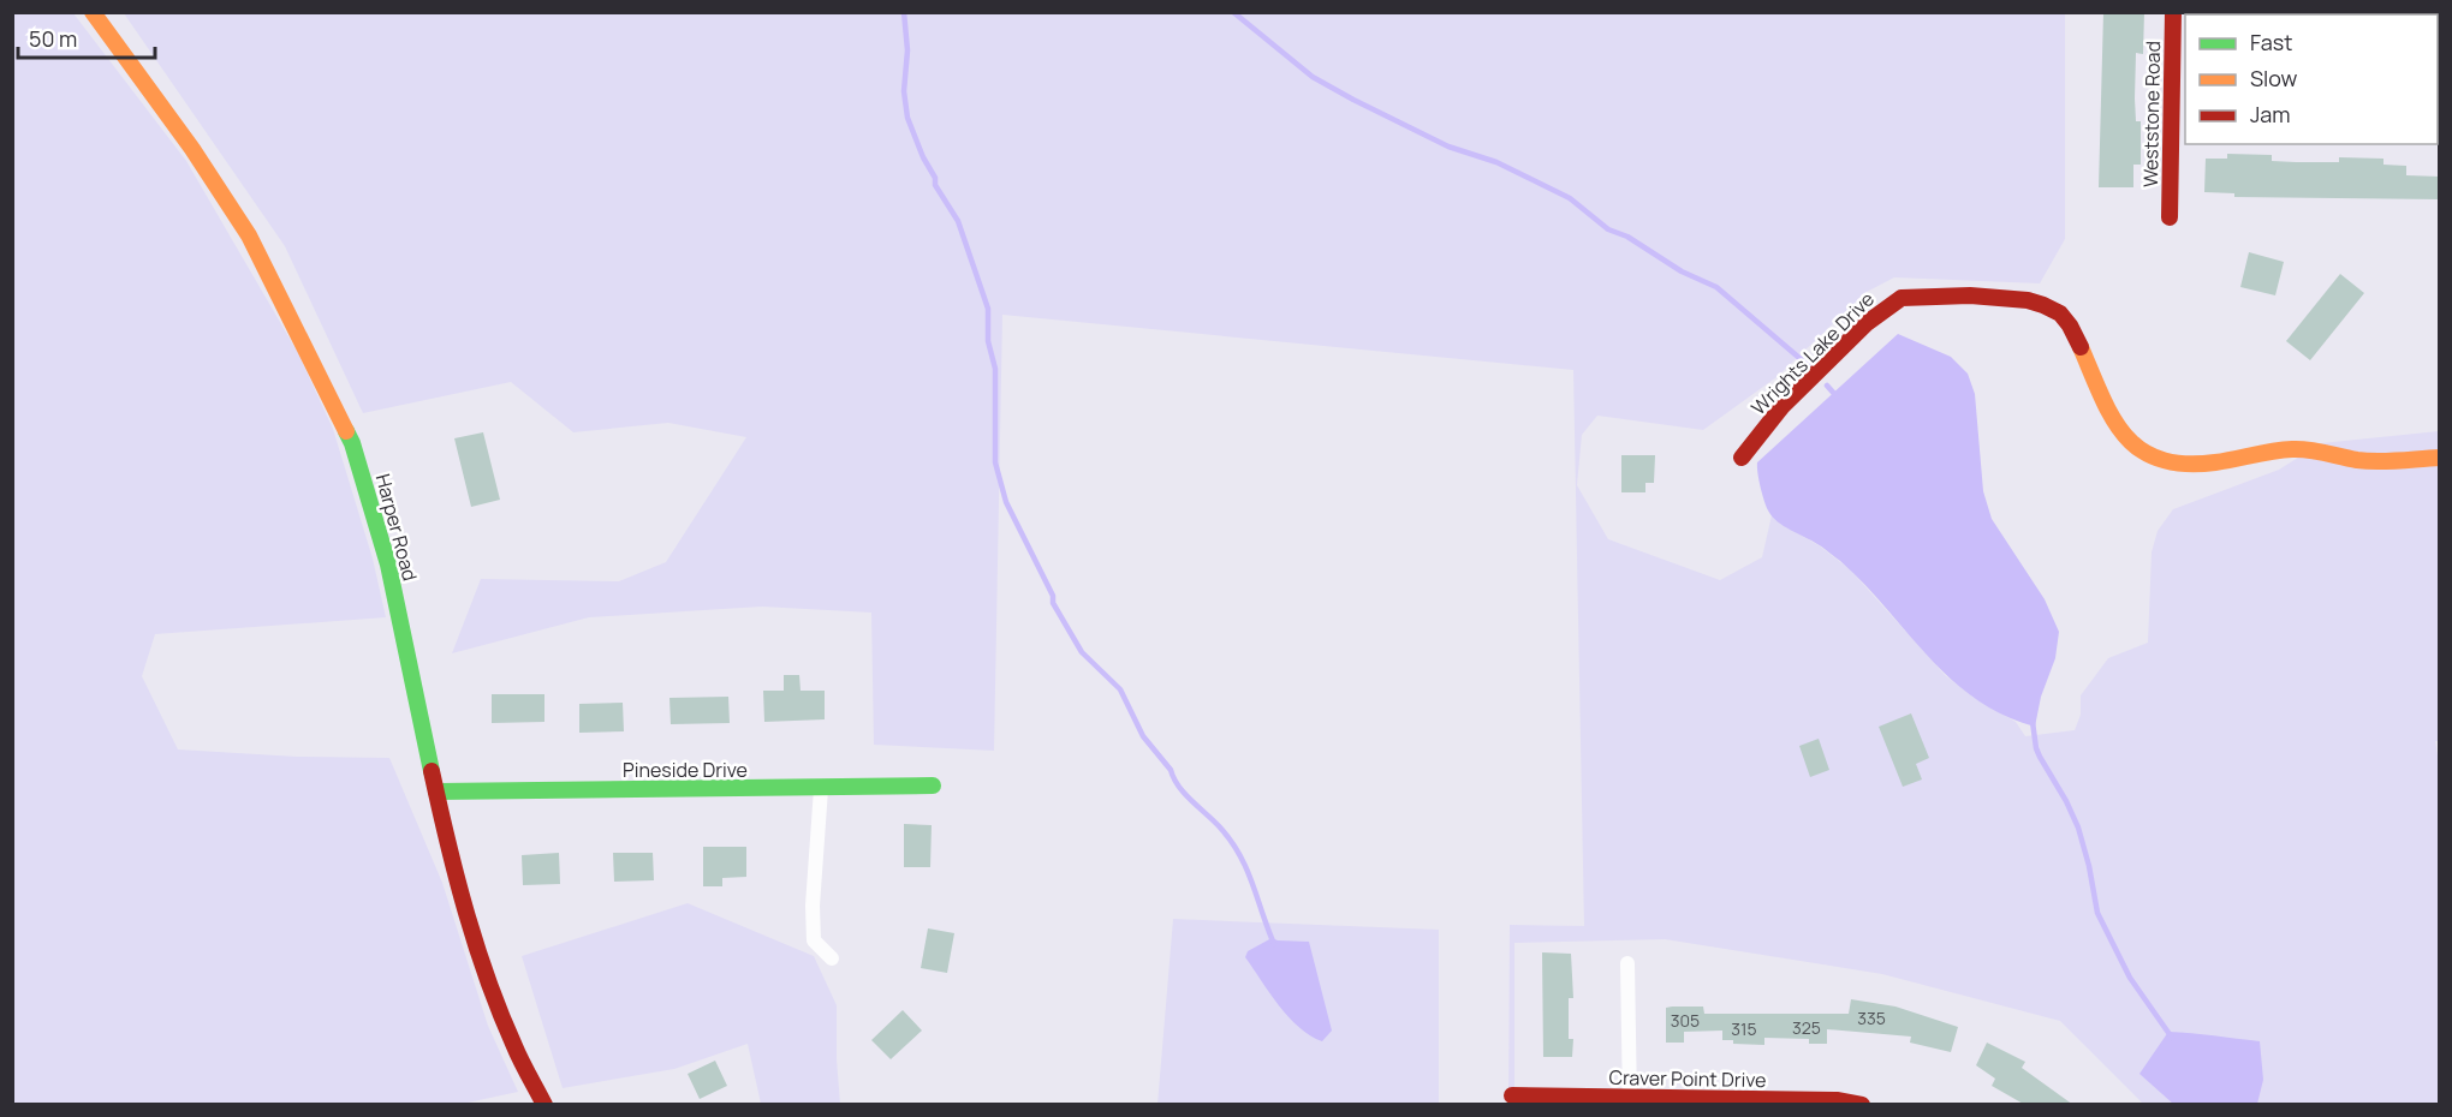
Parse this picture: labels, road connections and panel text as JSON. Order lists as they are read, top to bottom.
{
  "streets": {
    "street": [
      "Weststone Road",
      "Wrights Lake Drive",
      "Harper Road",
      "Pineside Drive",
      "Craver Point Drive"
    ]
  },
  "crossings": [
    ["Harper Road", "Pineside Drive"]
  ],
  "house_numbers": [
    "335",
    "305",
    "325",
    "315"
  ],
  "legend": ["Fast", "Slow", "Jam"],
  "scale_bar": "50 m"
}
